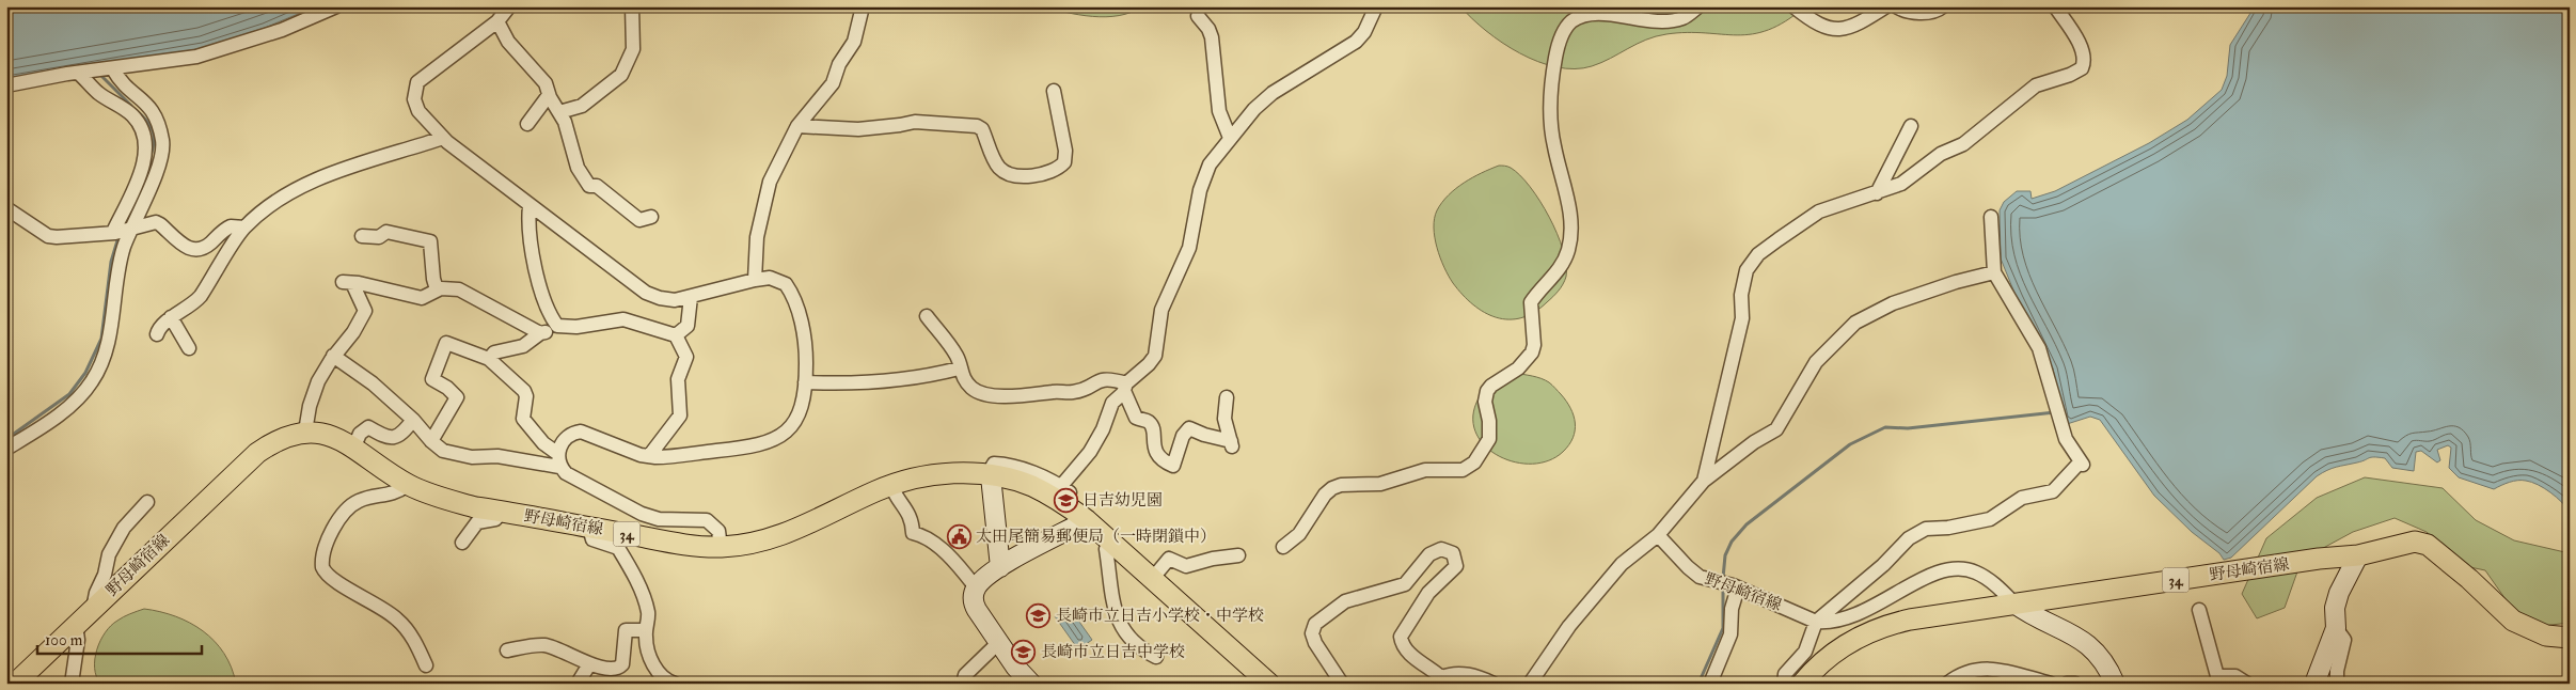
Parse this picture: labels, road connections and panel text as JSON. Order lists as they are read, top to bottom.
{
  "streets": {
    "main road": ["野母崎宿線", "34"]
  },
  "places": {
    "school or university": ["日吉幼児園", "長崎市立日吉小学校・中学校", "長崎市立日吉中学校"],
    "public building": ["太田尾簡易郵便局（一時閉鎖中）"]
  },
  "scale_bar": "100 m"
}
